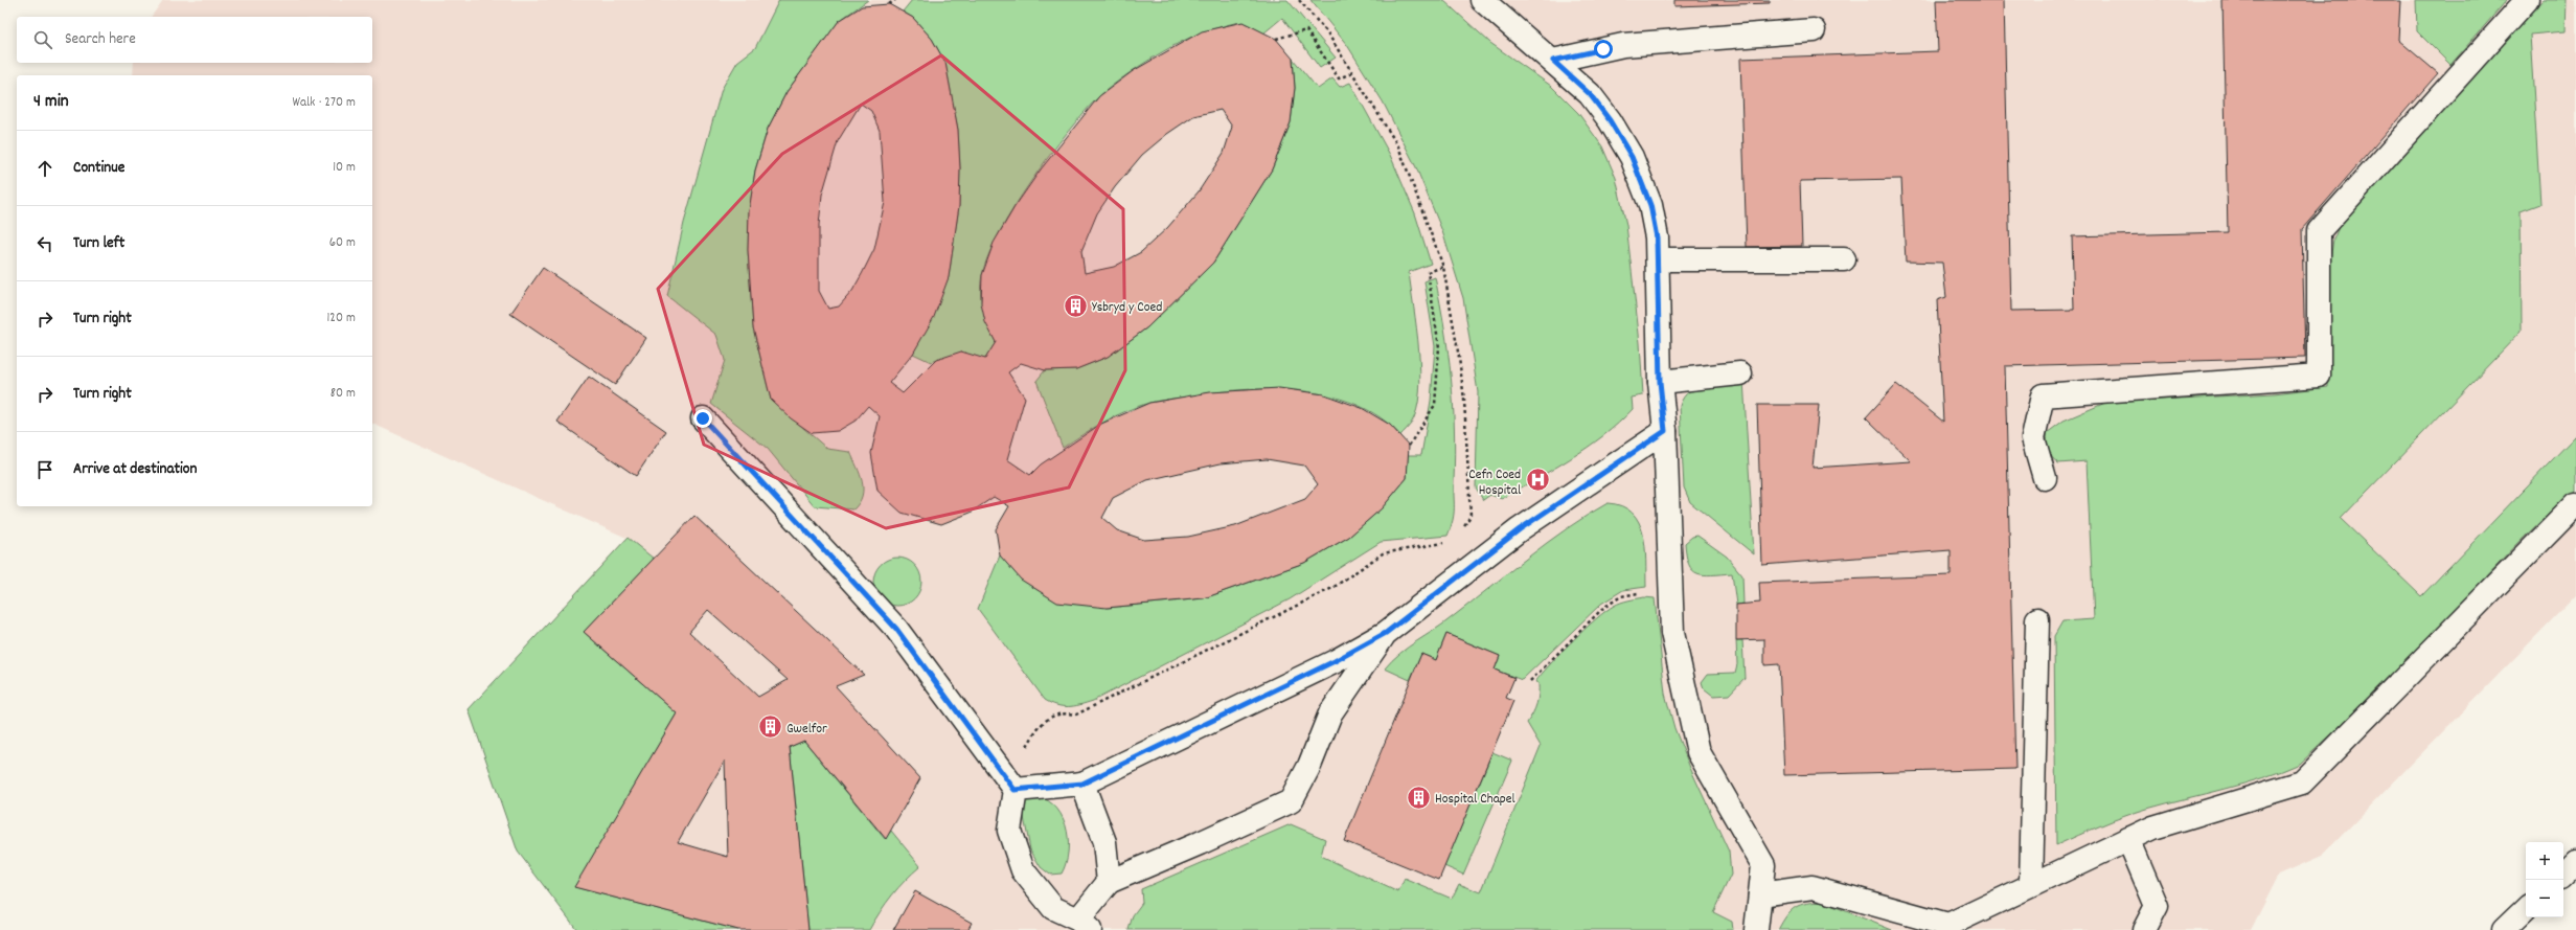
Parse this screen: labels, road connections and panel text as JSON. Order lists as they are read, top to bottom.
{
  "places": {
    "building": ["Ysbryd y Coed", "Gwelfor", "Hospital Chapel"],
    "hospital": ["Cefn Coed Hospital"]
  },
  "page": {
    "search": "Search here",
    "heading": ["4 min", "Walk · 270 m"],
    "list": [
      ["Continue", "10 m"],
      ["Turn left", "60 m"],
      ["Turn right", "120 m"],
      ["Turn right", "80 m"],
      "Arrive at destination"
    ],
    "map_buttons": ["+", "−"]
  }
}
